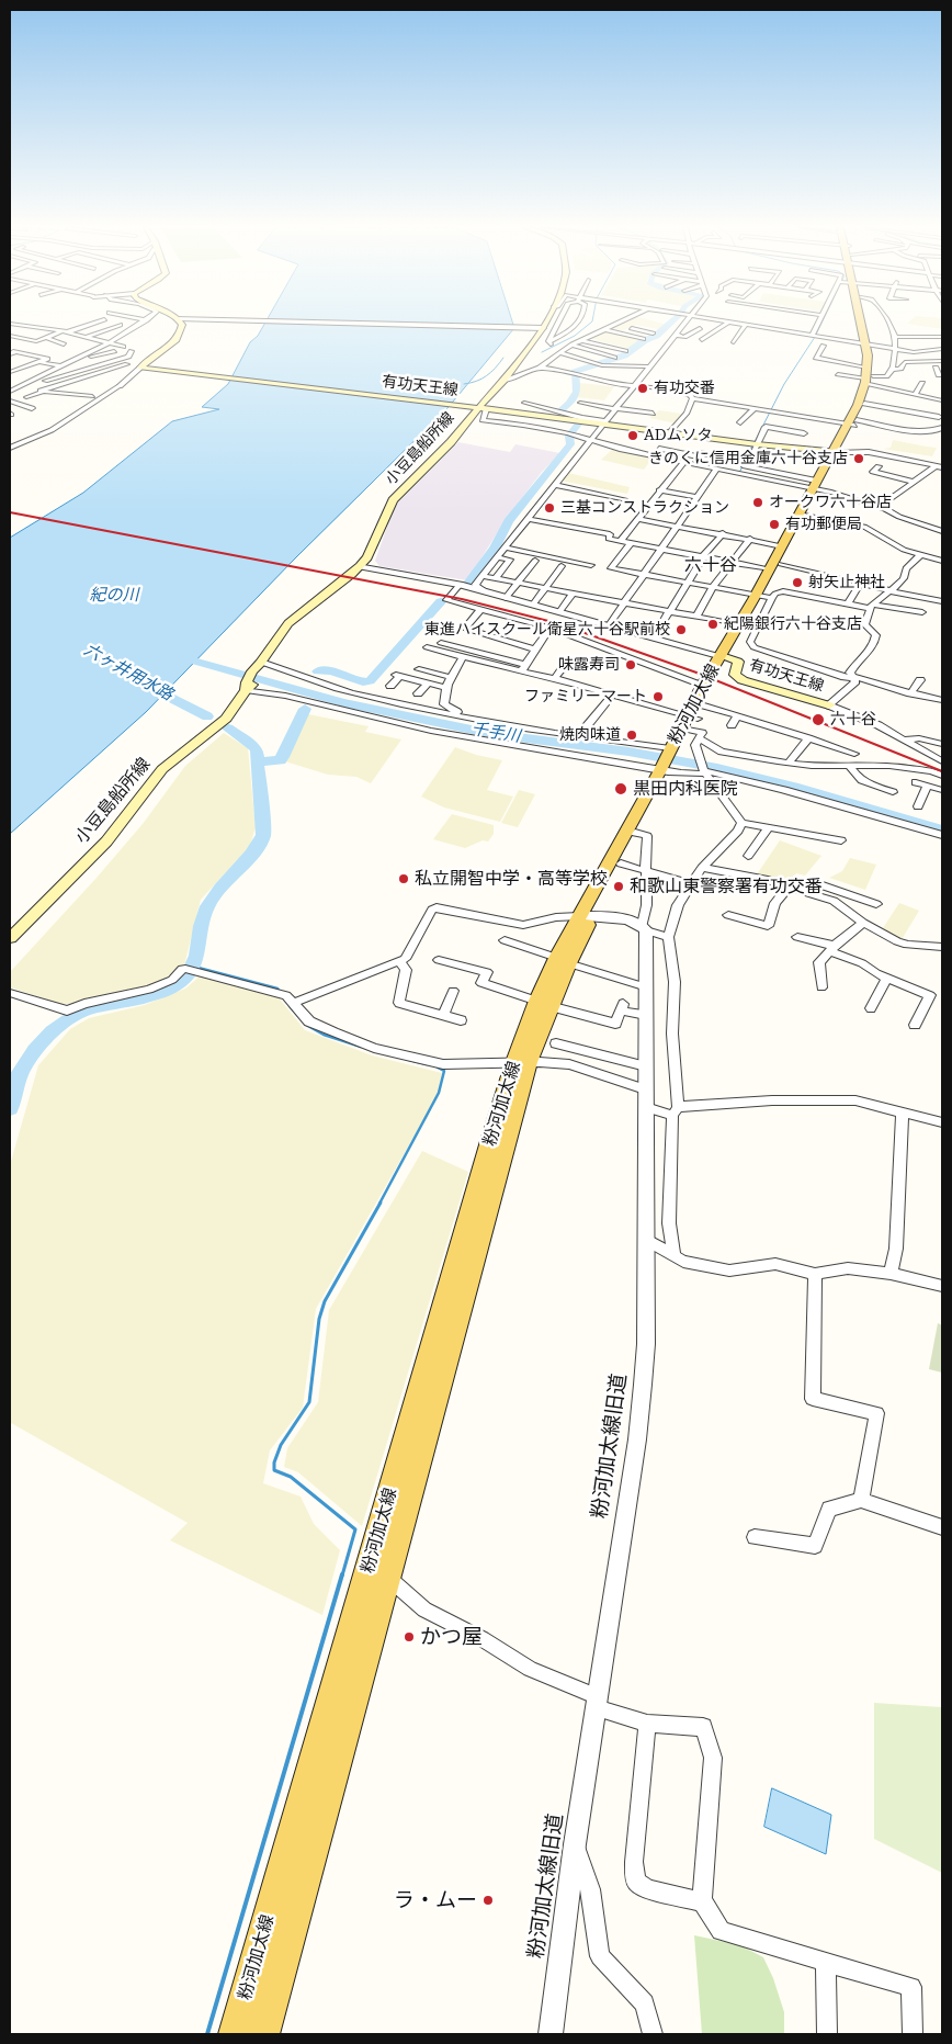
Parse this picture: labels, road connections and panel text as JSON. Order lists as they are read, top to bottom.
{
  "streets": {
    "main road": ["有功天王線", "小豆島船所線", "粉河加太線"],
    "street": ["粉河加太線旧道"]
  },
  "crossings": [
    ["有功天王線", "小豆島船所線"],
    ["有功天王線", "粉河加太線"]
  ],
  "districts": ["六十谷"],
  "water": ["紀の川", "六ヶ井用水路", "千手川"],
  "places": [
    "有功交番",
    "ADムソタ",
    "きのくに信用金庫六十谷支店",
    "オークワ六十谷店",
    "三基コンストラクション",
    "有功郵便局",
    "射矢止神社",
    "紀陽銀行六十谷支店",
    "東進ハイスクール衛星六十谷駅前校",
    "味露寿司",
    "ファミリーマート",
    "六十谷",
    "焼肉味道",
    "黒田内科医院",
    "私立開智中学・高等学校",
    "和歌山東警察署有功交番",
    "かつ屋",
    "ラ・ムー"
  ]
}
